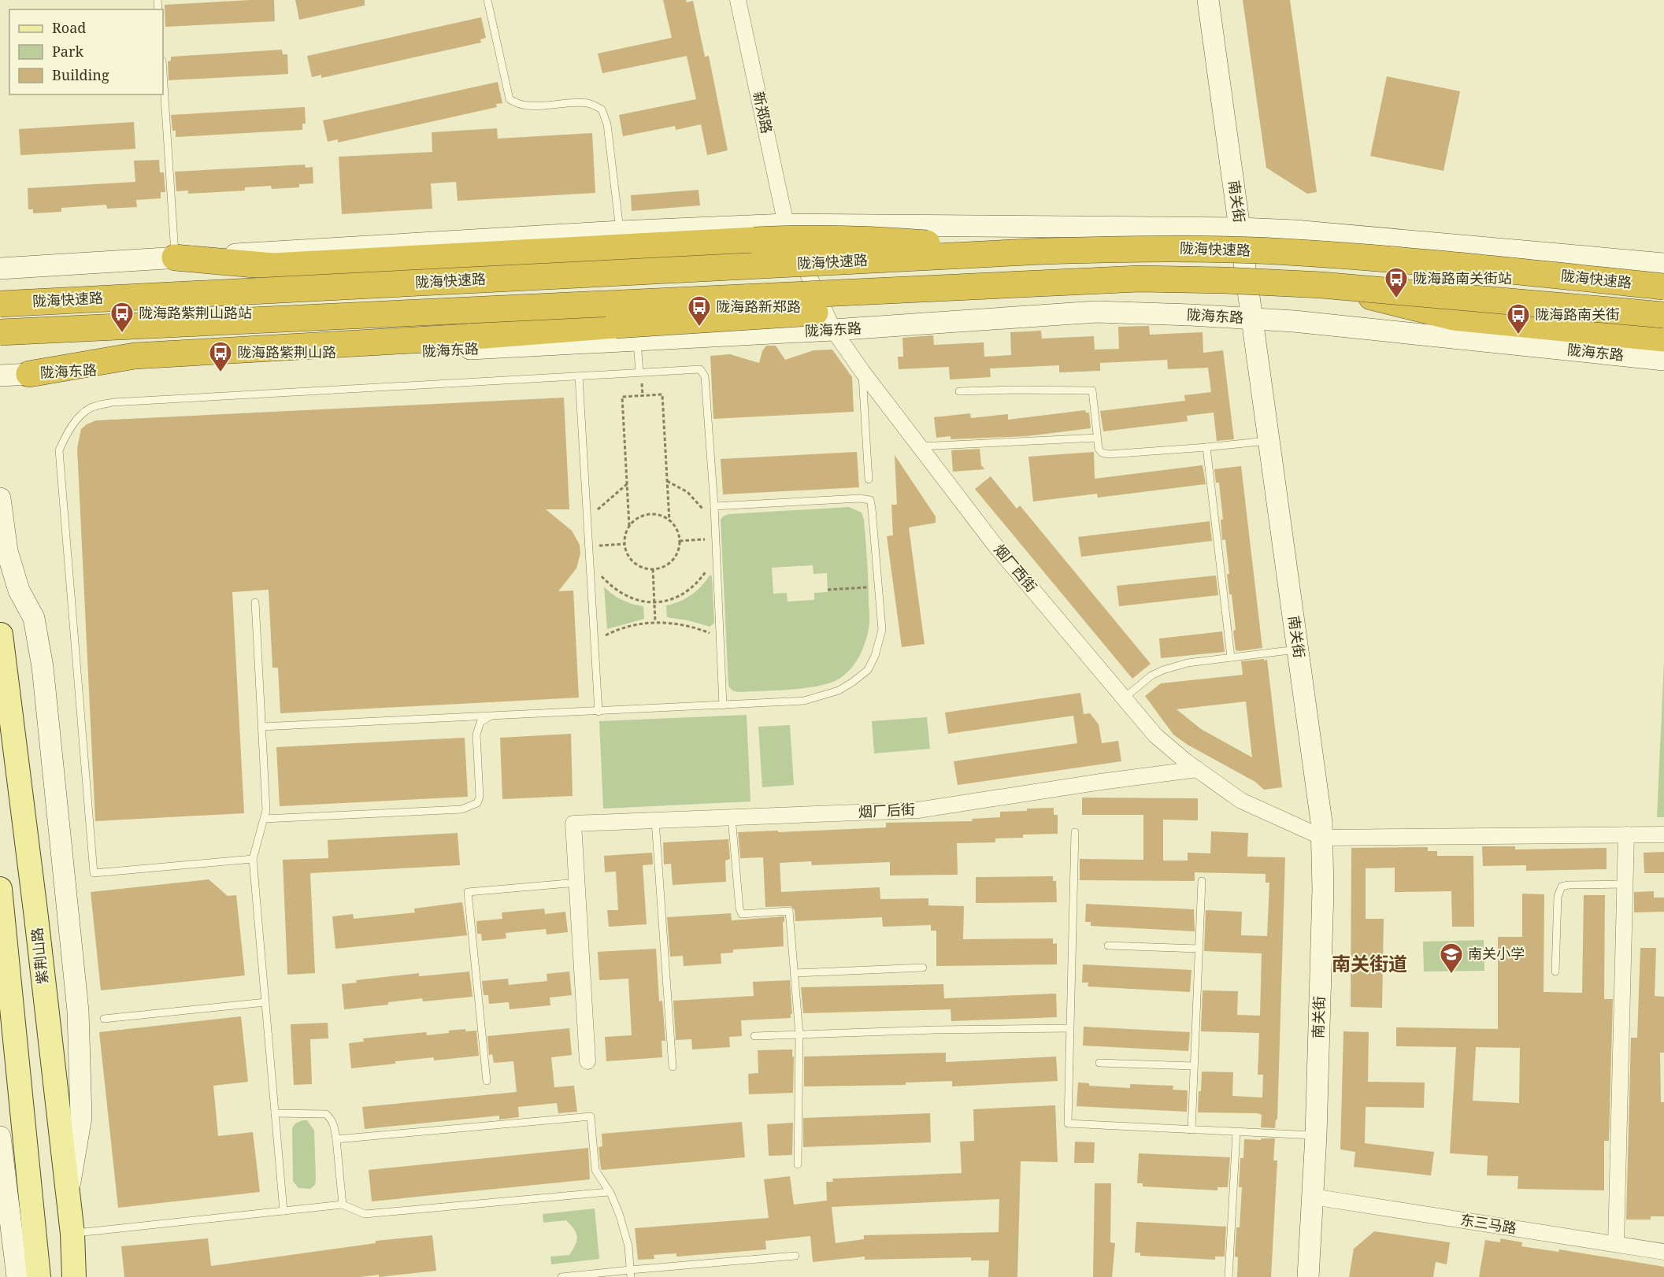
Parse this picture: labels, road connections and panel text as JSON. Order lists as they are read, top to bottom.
{
  "streets": {
    "highway": ["陇海快速路"],
    "main road": ["紫荆山路"],
    "street": [
      "新郑路",
      "南关街",
      "陇海东路",
      "烟厂西街",
      "烟厂后街",
      "东三马路"
    ]
  },
  "crossings": [
    ["新郑路", "烟厂西街"],
    ["南关街", "陇海东路"],
    ["南关街", "烟厂西街"],
    ["南关街", "东三马路"],
    ["陇海东路", "烟厂西街"],
    ["烟厂西街", "烟厂后街"]
  ],
  "districts": ["南关街道"],
  "places": {
    "bus stop": [
      "陇海路南关街站",
      "陇海路新郑路",
      "陇海路紫荆山路站",
      "陇海路南关街",
      "陇海路紫荆山路"
    ],
    "school or university": ["南关小学"]
  },
  "legend": ["Road", "Park", "Building"]
}
